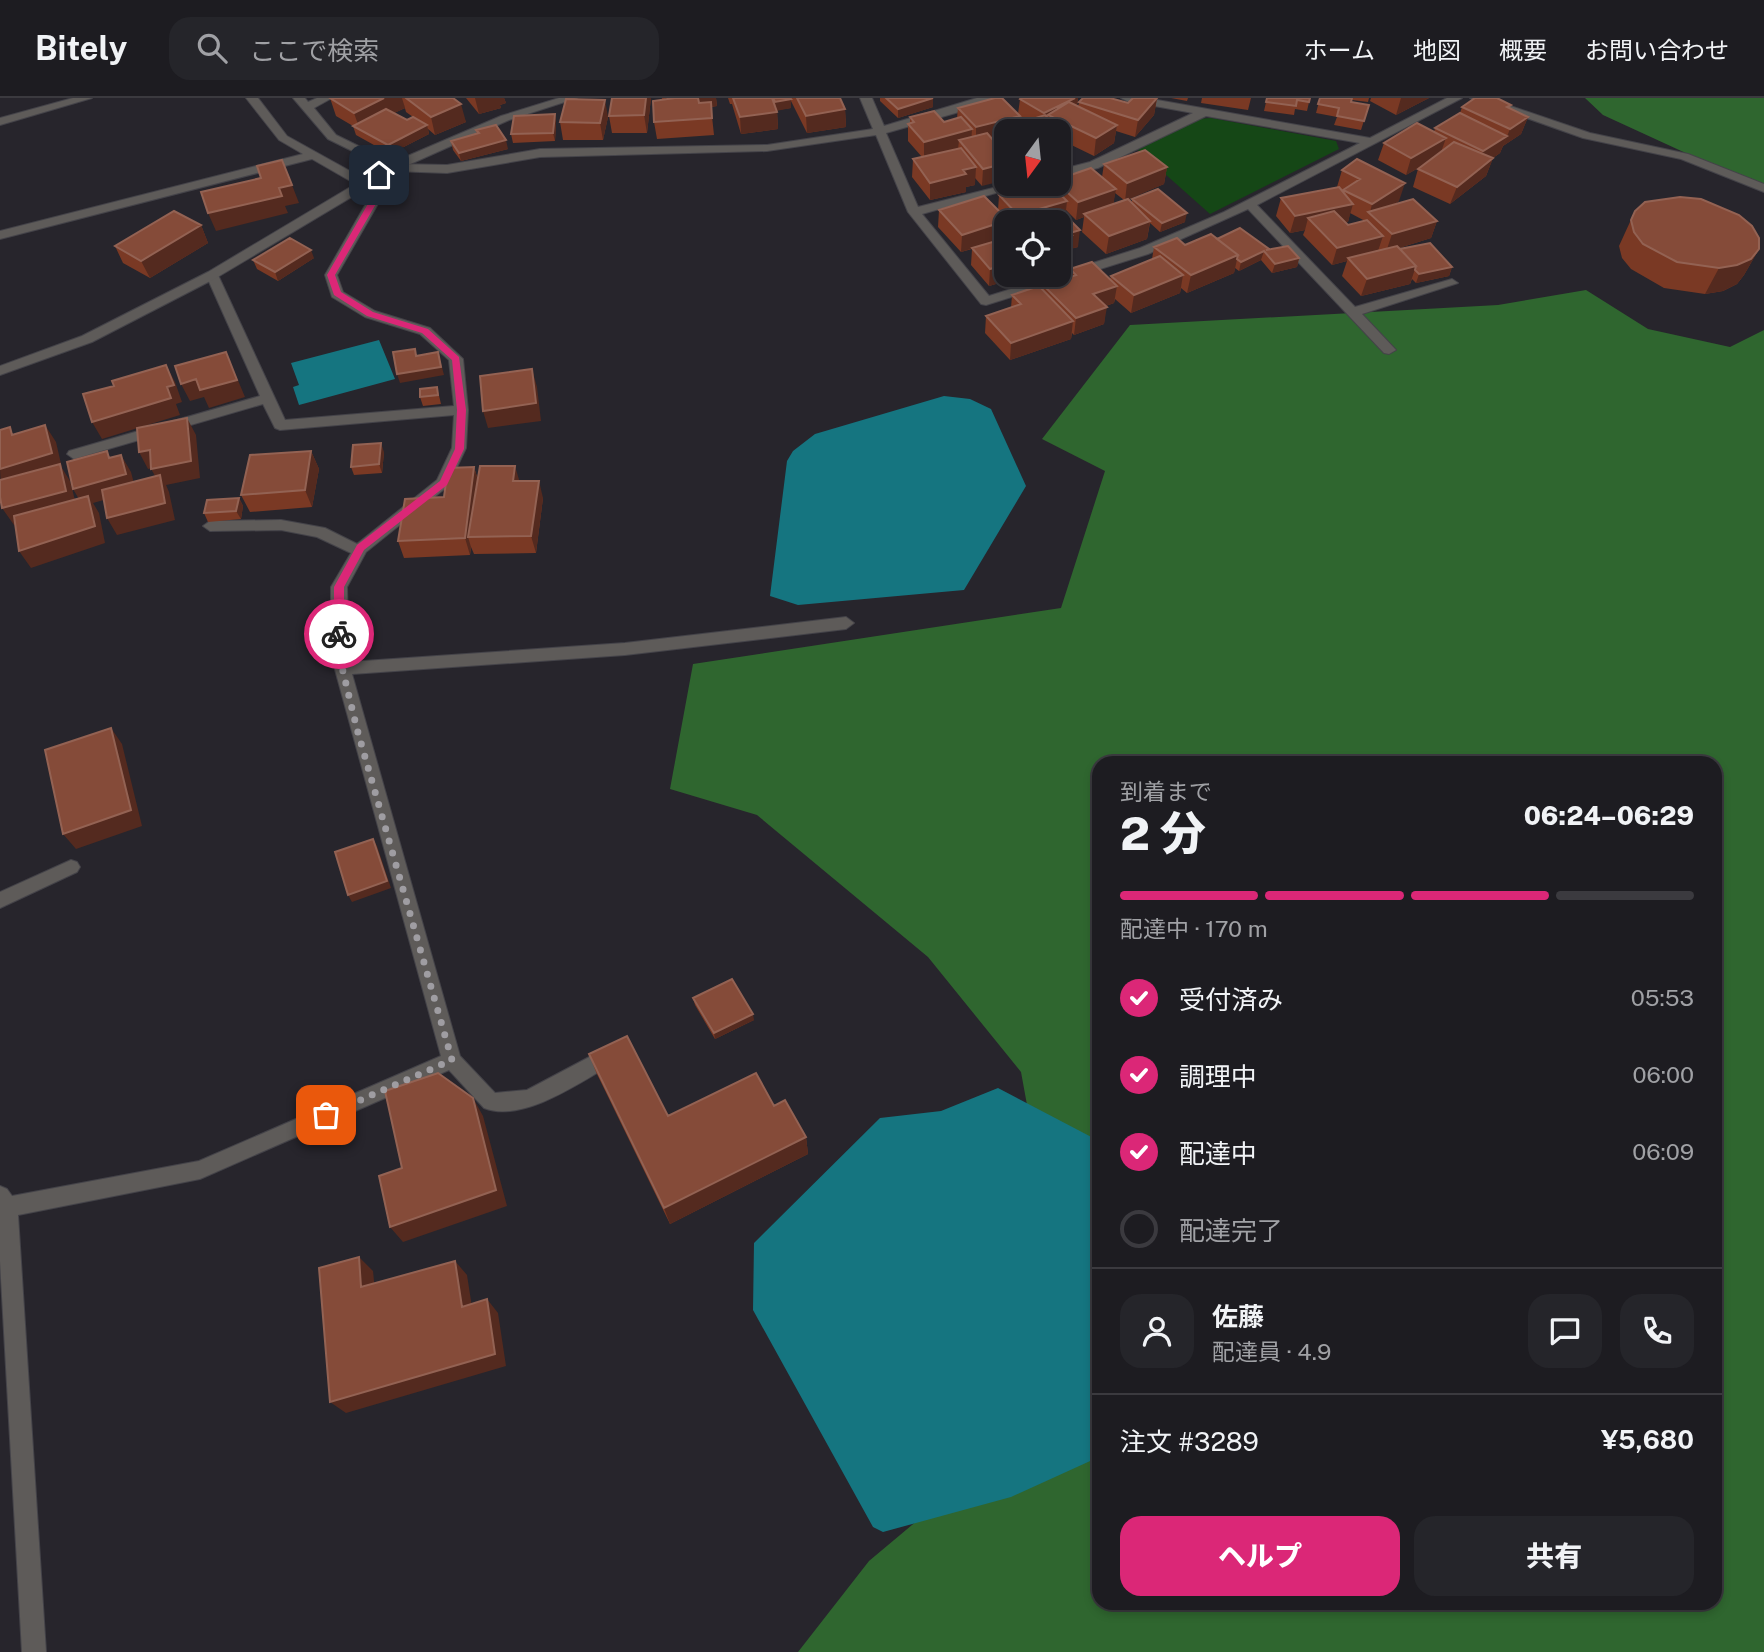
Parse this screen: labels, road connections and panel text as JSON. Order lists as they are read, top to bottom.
{
  "north": "bottom",
  "page": {
    "header": "Bitely",
    "search": "ここで検索",
    "nav": [
      "ホーム",
      "地図",
      "概要",
      "お問い合わせ"
    ],
    "heading": ["2 分", "到着まで", "06:24–06:29"],
    "panel": [
      "佐藤",
      "配達員 · 4.9",
      "注文 #3289",
      "¥5,680"
    ],
    "bar": "配達中 · 170 m",
    "list": [
      ["受付済み", "05:53"],
      ["調理中", "06:00"],
      ["配達中", "06:09"],
      "配達完了"
    ],
    "buttons": ["ヘルプ", "共有"]
  }
}
